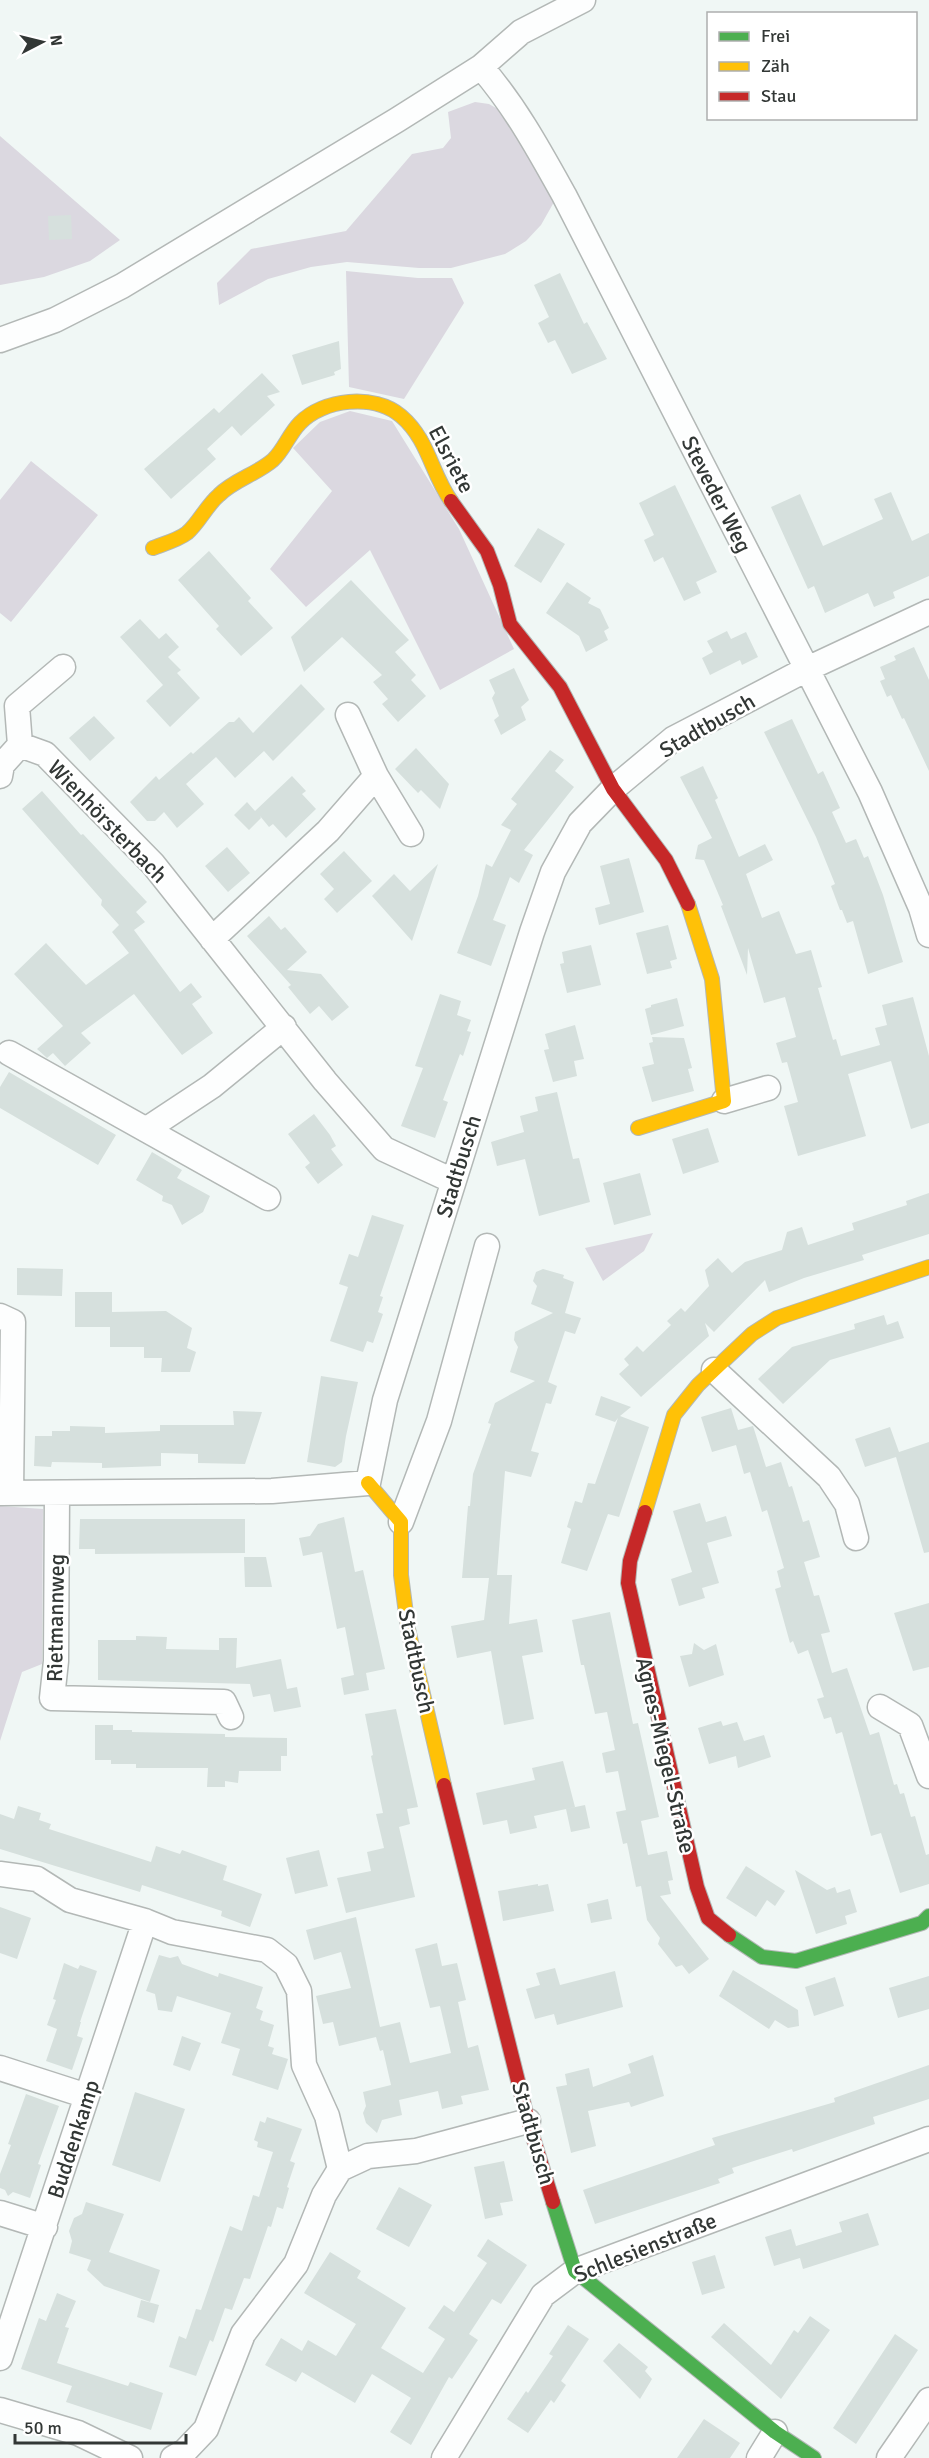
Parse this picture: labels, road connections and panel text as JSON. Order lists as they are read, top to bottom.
{
  "streets": {
    "street": [
      "Elsriete",
      "Steveder Weg",
      "Stadtbusch",
      "Wienhörsterbach",
      "Rietmannweg",
      "Agnes-Miegel-Straße",
      "Buddenkamp",
      "Schlesienstraße"
    ]
  },
  "crossings": [
    ["Elsriete", "Stadtbusch"],
    ["Steveder Weg", "Stadtbusch"],
    ["Stadtbusch", "Wienhörsterbach"],
    ["Stadtbusch", "Schlesienstraße"]
  ],
  "legend": ["Frei", "Zäh", "Stau"],
  "scale_bar": "50 m",
  "north": "right"
}
